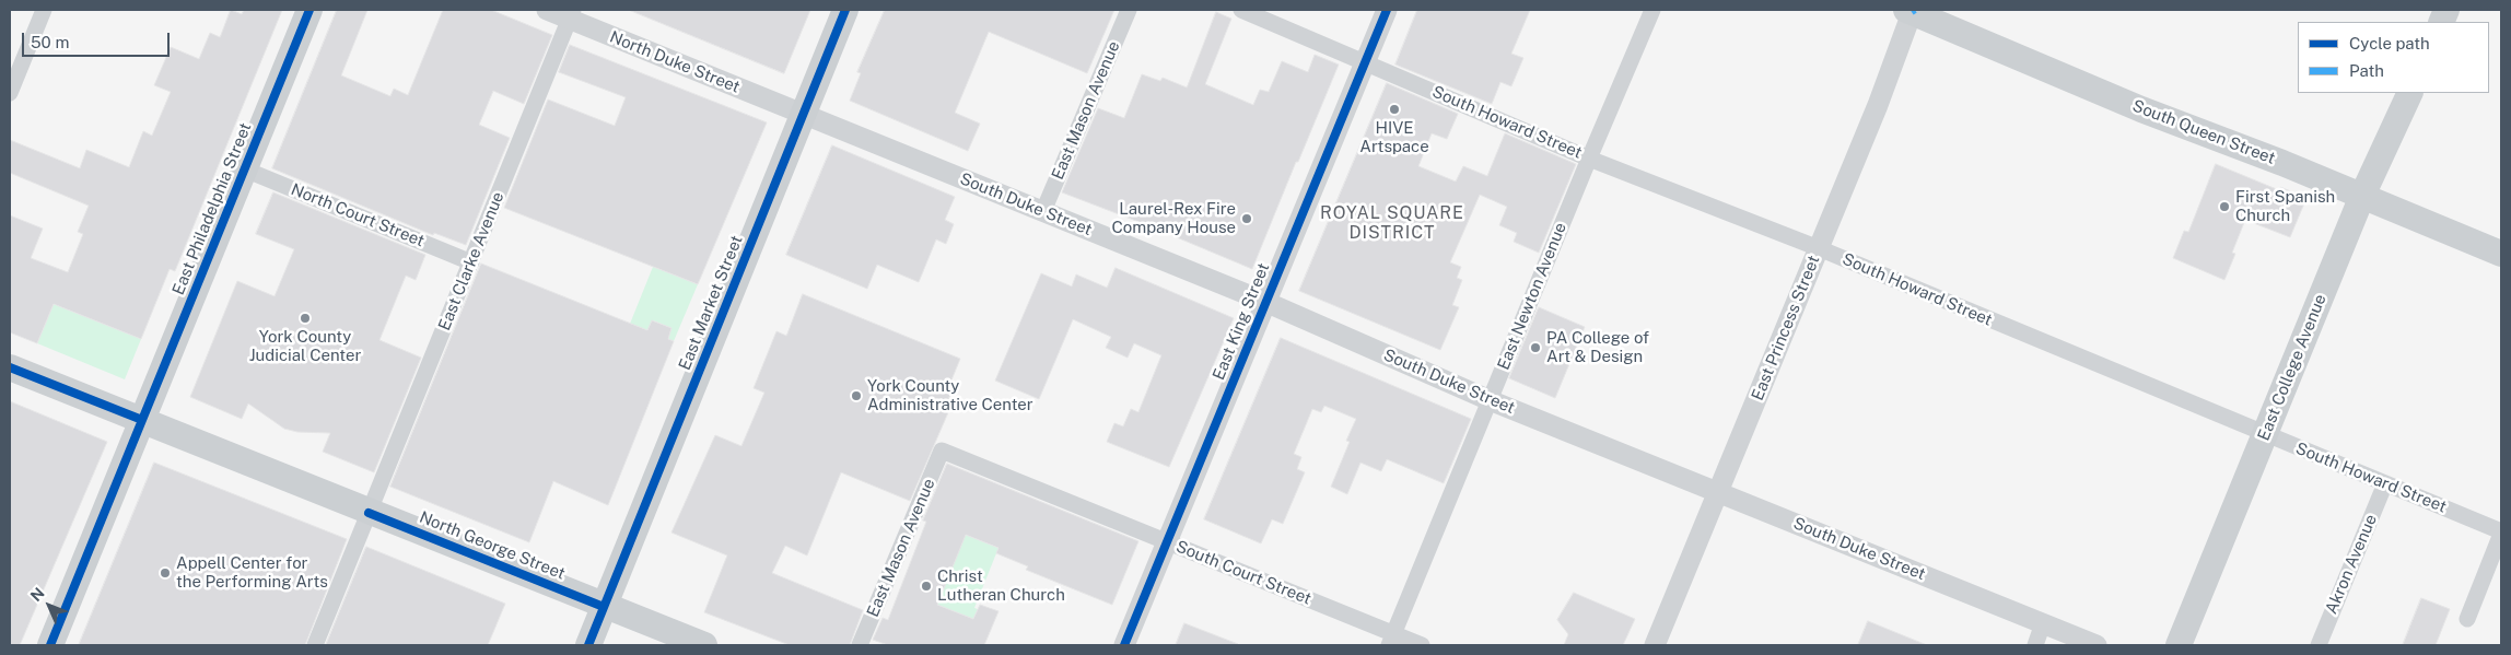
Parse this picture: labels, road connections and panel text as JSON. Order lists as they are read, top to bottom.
{
  "streets": {
    "main road": [
      "South Queen Street",
      "East Philadelphia Street",
      "East Market Street",
      "East College Avenue",
      "North George Street"
    ],
    "street": [
      "North Duke Street",
      "East Mason Avenue",
      "South Howard Street",
      "South Duke Street",
      "North Court Street",
      "East Clarke Avenue",
      "East Newton Avenue",
      "East King Street",
      "East Princess Street",
      "Akron Avenue",
      "South Court Street"
    ]
  },
  "crossings": [
    ["North Duke Street", "South Duke Street"],
    ["North Duke Street", "East Clarke Avenue"],
    ["North Duke Street", "East Market Street"],
    ["East Mason Avenue", "South Duke Street"],
    ["East Mason Avenue", "South Court Street"],
    ["South Howard Street", "East Newton Avenue"],
    ["South Howard Street", "East King Street"],
    ["South Howard Street", "East Princess Street"],
    ["South Howard Street", "East College Avenue"],
    ["South Howard Street", "Akron Avenue"],
    ["South Queen Street", "East Princess Street"],
    ["South Queen Street", "East College Avenue"],
    ["South Duke Street", "East Newton Avenue"],
    ["South Duke Street", "East Market Street"],
    ["South Duke Street", "East King Street"],
    ["South Duke Street", "East Princess Street"],
    ["East Philadelphia Street", "North Court Street"],
    ["East Philadelphia Street", "North George Street"],
    ["North Court Street", "East Clarke Avenue"],
    ["East Clarke Avenue", "North George Street"],
    ["East Newton Avenue", "South Court Street"],
    ["East Market Street", "North George Street"],
    ["East King Street", "South Court Street"]
  ],
  "districts": ["ROYAL SQUARE DISTRICT"],
  "places": [
    "HIVE Artspace",
    "First Spanish Church",
    "Laurel-Rex Fire Company House",
    "York County Judicial Center",
    "PA College of Art & Design",
    "York County Administrative Center",
    "Appell Center for the Performing Arts",
    "Christ Lutheran Church"
  ],
  "legend": ["Cycle path", "Path"],
  "scale_bar": "50 m",
  "north": "top left"
}
